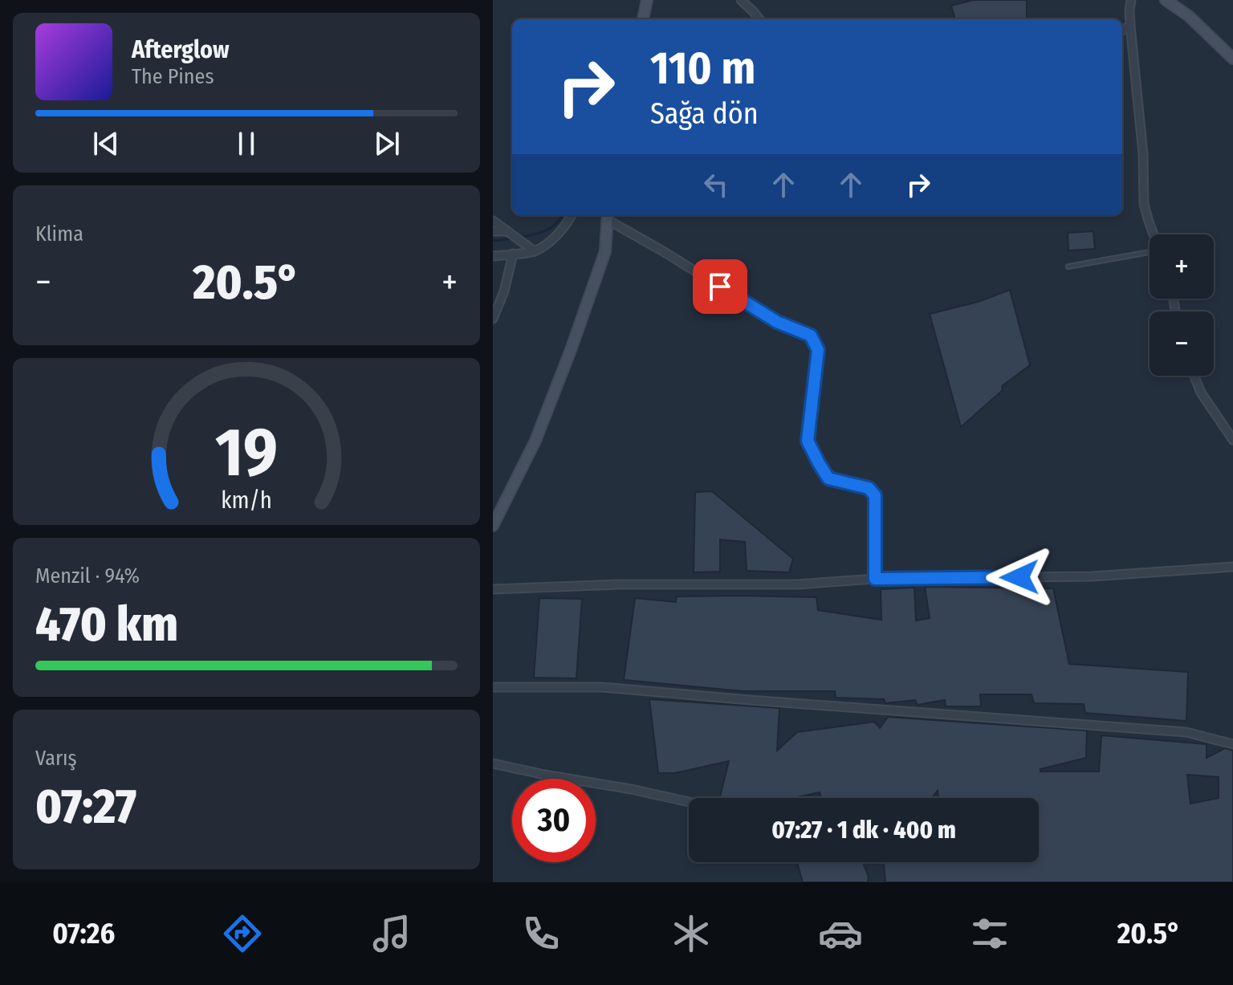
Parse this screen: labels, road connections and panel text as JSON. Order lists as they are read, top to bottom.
{
  "page": {
    "turn": ["110 m", "Sağa dön"],
    "song": ["Afterglow", "The Pines"],
    "tile": [
      "Klima",
      ["Menzil · 94%", "470 km"],
      ["Varış", "07:27"]
    ],
    "map_buttons": ["+", "−"],
    "heat": ["−", "20.5°", "+"],
    "limit": "30",
    "trip": "07:27 · 1 dk · 400 m",
    "tabs": ["07:26", "20.5°"],
    "gauge": ["19", "km/h"]
  }
}
